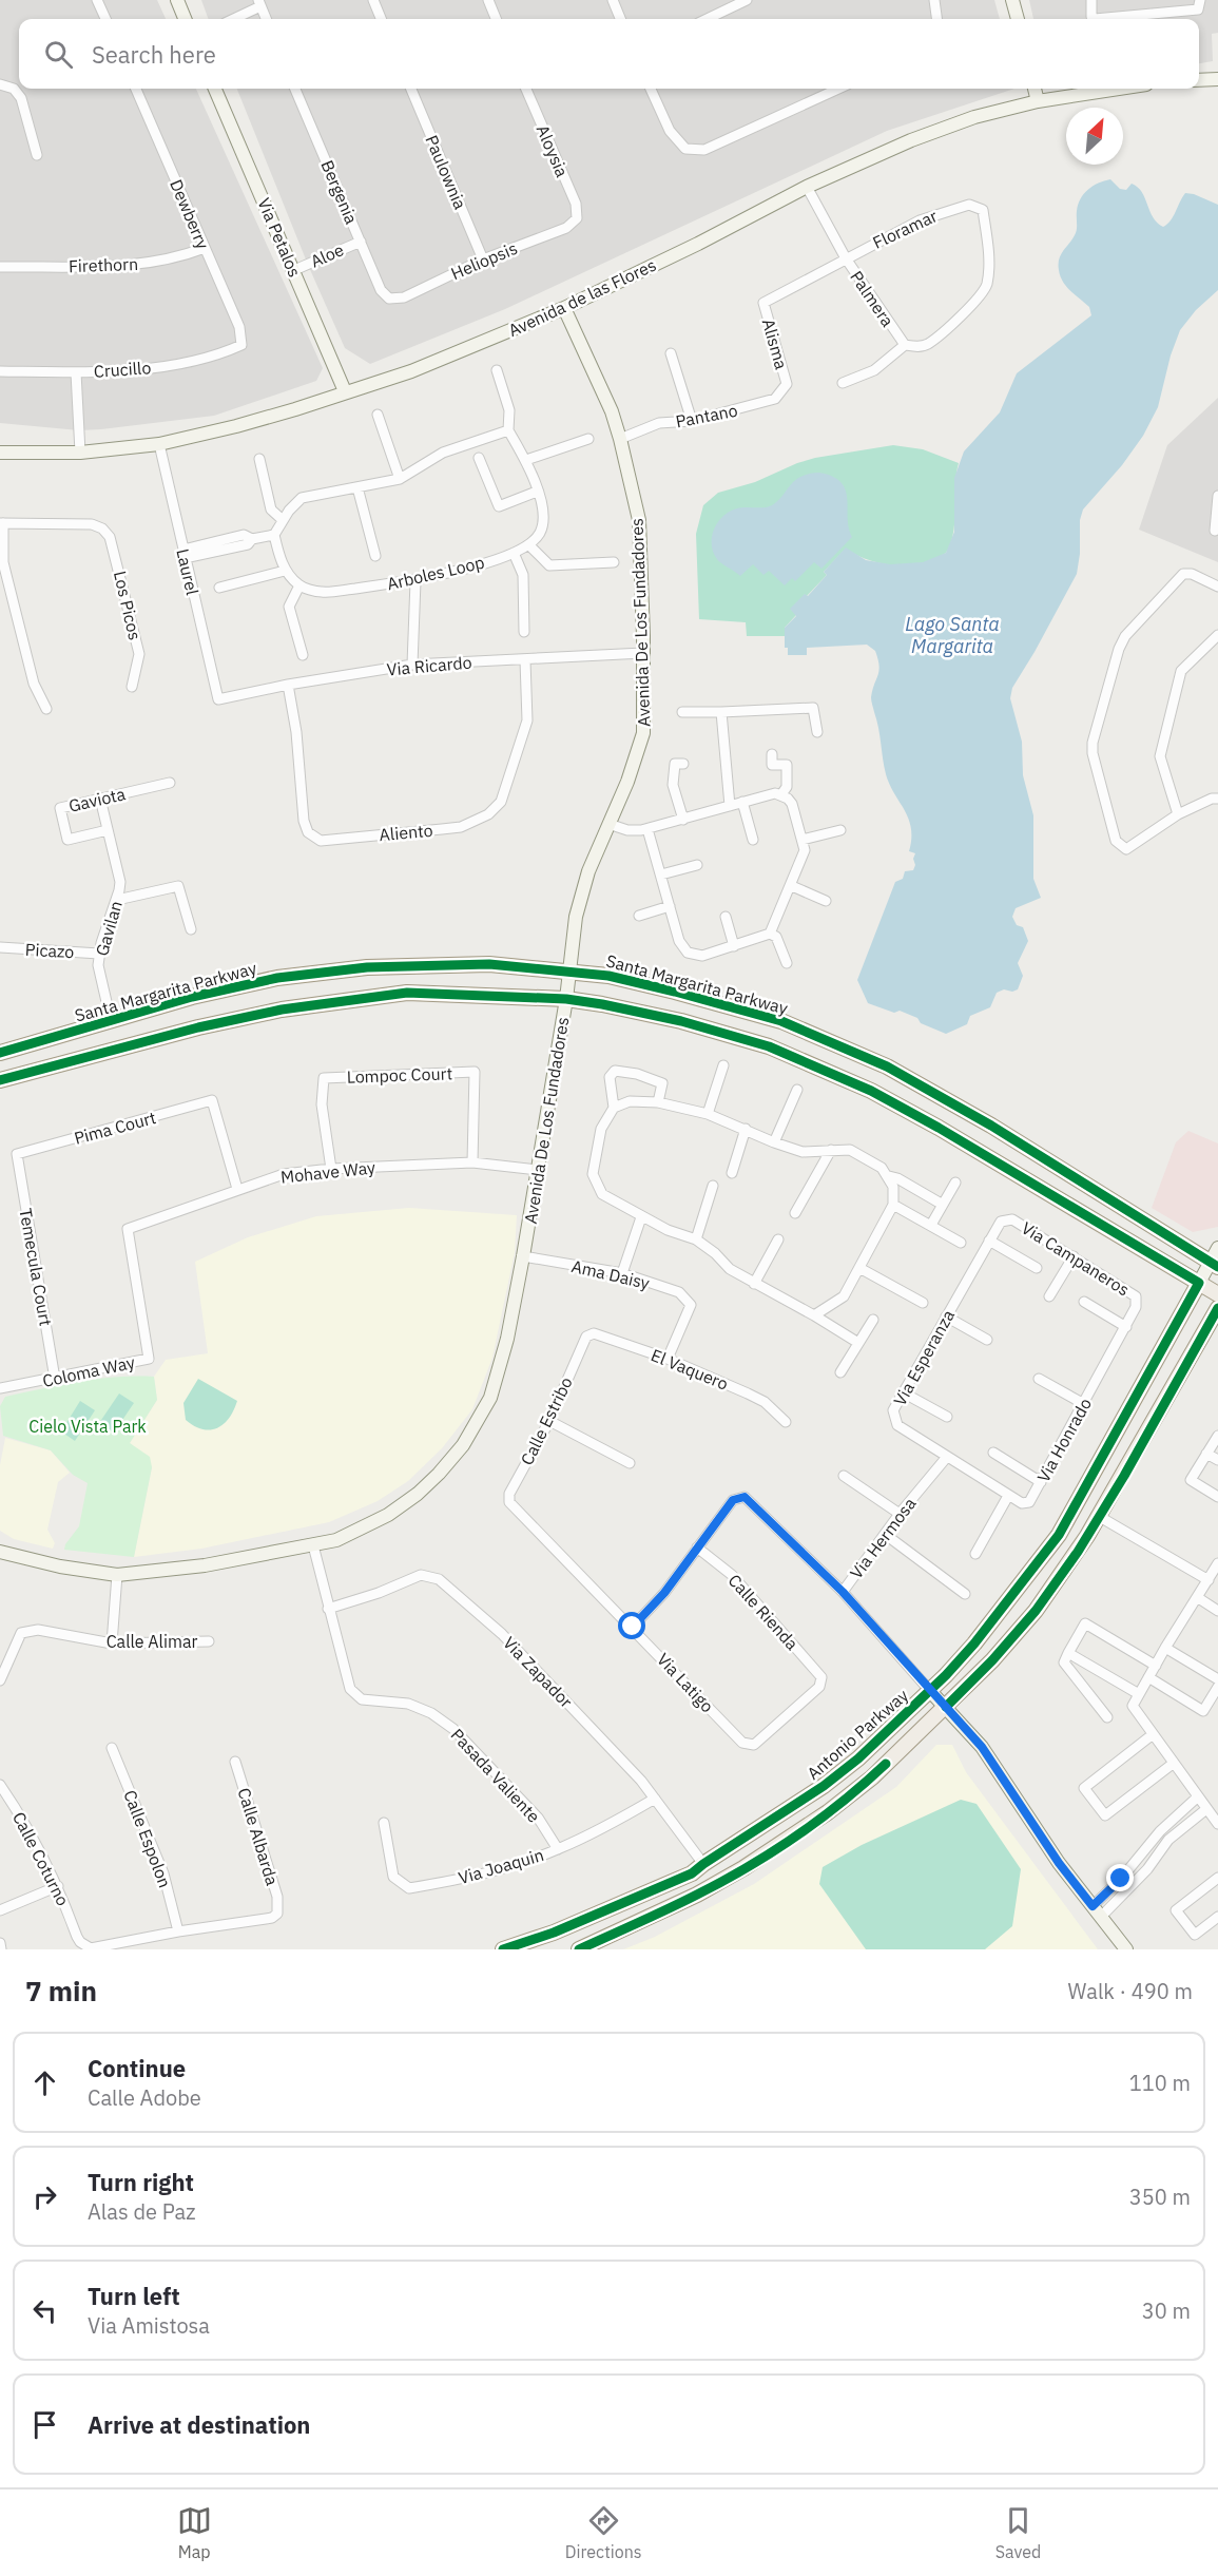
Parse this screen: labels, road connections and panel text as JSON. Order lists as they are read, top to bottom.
{
  "streets": {
    "main road": ["Santa Margarita Parkway", "Antonio Parkway"],
    "street": [
      "Aloysia",
      "Paulownia",
      "Bergenia",
      "Dewberry",
      "Floramar",
      "Via Petalos",
      "Aloe",
      "Heliopsis",
      "Firethorn",
      "Avenida de las Flores",
      "Palmera",
      "Alisma",
      "Crucillo",
      "Pantano",
      "Laurel",
      "Arboles Loop",
      "Los Picos",
      "Avenida De Los Fundadores",
      "Via Ricardo",
      "Gaviota",
      "Aliento",
      "Gavilan",
      "Picazo",
      "Lompoc Court",
      "Pima Court",
      "Mohave Way",
      "Via Campaneros",
      "Temecula Court",
      "Ama Daisy",
      "Via Esperanza",
      "El Vaquero",
      "Coloma Way",
      "Calle Estribo",
      "Via Honrado",
      "Via Hermosa",
      "Calle Rienda",
      "Calle Alimar",
      "Via Zapador",
      "Via Latigo",
      "Pasada Valiente",
      "Calle Albarda",
      "Calle Espolon",
      "Calle Coturno",
      "Via Joaquin"
    ]
  },
  "crossings": [
    ["Aloysia", "Heliopsis"],
    ["Paulownia", "Heliopsis"],
    ["Bergenia", "Aloe"],
    ["Bergenia", "Heliopsis"],
    ["Dewberry", "Firethorn"],
    ["Dewberry", "Crucillo"],
    ["Floramar", "Palmera"],
    ["Floramar", "Alisma"],
    ["Via Petalos", "Aloe"],
    ["Via Petalos", "Avenida de las Flores"],
    ["Avenida de las Flores", "Palmera"],
    ["Avenida de las Flores", "Laurel"],
    ["Avenida de las Flores", "Avenida De Los Fundadores"],
    ["Alisma", "Pantano"],
    ["Pantano", "Avenida De Los Fundadores"],
    ["Laurel", "Via Ricardo"],
    ["Avenida De Los Fundadores", "Via Ricardo"],
    ["Avenida De Los Fundadores", "Santa Margarita Parkway"],
    ["Avenida De Los Fundadores", "Mohave Way"],
    ["Avenida De Los Fundadores", "Ama Daisy"],
    ["Avenida De Los Fundadores", "Pasada Valiente"],
    ["Via Ricardo", "Aliento"],
    ["Gaviota", "Gavilan"],
    ["Gavilan", "Picazo"],
    ["Gavilan", "Santa Margarita Parkway"],
    ["Santa Margarita Parkway", "Antonio Parkway"],
    ["Lompoc Court", "Mohave Way"],
    ["Pima Court", "Mohave Way"],
    ["Pima Court", "Temecula Court"],
    ["Mohave Way", "Coloma Way"],
    ["Via Campaneros", "Via Esperanza"],
    ["Via Campaneros", "Via Honrado"],
    ["Temecula Court", "Coloma Way"],
    ["Ama Daisy", "El Vaquero"],
    ["Via Esperanza", "Via Honrado"],
    ["Via Esperanza", "Via Hermosa"],
    ["El Vaquero", "Calle Estribo"],
    ["Calle Estribo", "Via Latigo"],
    ["Calle Rienda", "Via Latigo"],
    ["Via Zapador", "Antonio Parkway"],
    ["Via Zapador", "Pasada Valiente"],
    ["Via Zapador", "Via Joaquin"],
    ["Pasada Valiente", "Via Joaquin"],
    ["Calle Albarda", "Calle Espolon"],
    ["Calle Albarda", "Calle Coturno"],
    ["Calle Espolon", "Calle Coturno"]
  ],
  "water": ["Lago Santa Margarita"],
  "parks": ["Cielo Vista Park"],
  "north": "top right",
  "page": {
    "search": "Search here",
    "heading": ["7 min", "Walk · 490 m"],
    "list": [
      ["Continue", "Calle Adobe", "110 m"],
      ["Turn right", "Alas de Paz", "350 m"],
      ["Turn left", "Via Amistosa", "30 m"],
      "Arrive at destination"
    ],
    "nav": ["Map", "Directions", "Saved"]
  }
}
